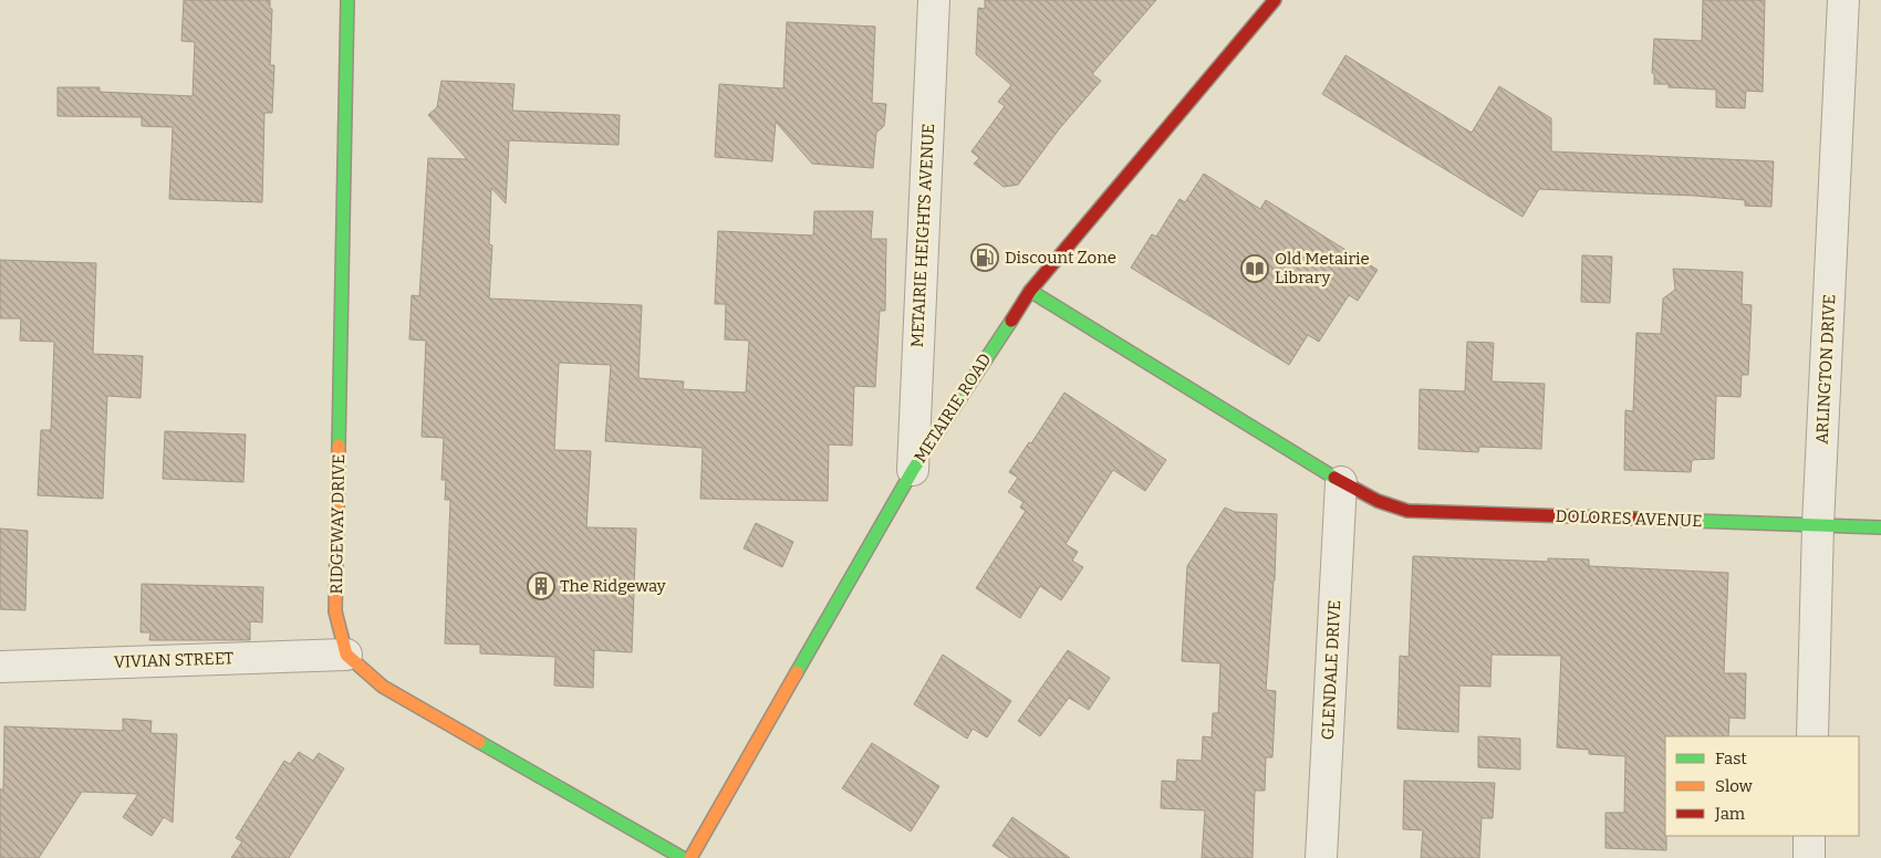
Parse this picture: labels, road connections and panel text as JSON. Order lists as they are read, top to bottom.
{
  "streets": {
    "street": [
      "METAIRIE HEIGHTS AVENUE",
      "ARLINGTON DRIVE",
      "METAIRIE ROAD",
      "DOLORES AVENUE",
      "RIDGEWAY DRIVE",
      "VIVIAN STREET",
      "GLENDALE DRIVE"
    ]
  },
  "crossings": [
    ["METAIRIE HEIGHTS AVENUE", "METAIRIE ROAD"],
    ["ARLINGTON DRIVE", "DOLORES AVENUE"],
    ["DOLORES AVENUE", "GLENDALE DRIVE"],
    ["RIDGEWAY DRIVE", "VIVIAN STREET"]
  ],
  "places": {
    "fuel station": ["Discount Zone"],
    "library": ["Old Metairie Library"],
    "building": ["The Ridgeway"]
  },
  "legend": ["Fast", "Slow", "Jam"]
}
